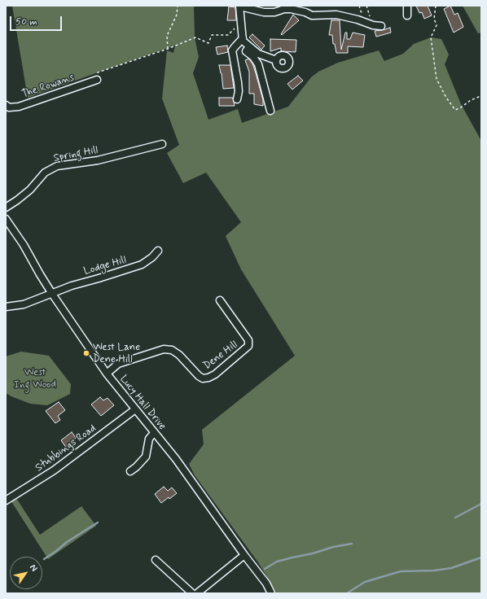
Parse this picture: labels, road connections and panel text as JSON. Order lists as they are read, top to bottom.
{
  "streets": {
    "street": [
      "The Rowans",
      "Spring Hill",
      "Lodge Hill",
      "Dene Hill",
      "Lucy Hall Drive",
      "Stubbings Road"
    ]
  },
  "crossings": [
    ["Lodge Hill", "Lucy Hall Drive"],
    ["Dene Hill", "Lucy Hall Drive"],
    ["Lucy Hall Drive", "Stubbings Road"]
  ],
  "parks": ["West Ing Wood"],
  "places": ["West Lane Dene Hill"],
  "scale_bar": "50 m",
  "north": "top right"
}
